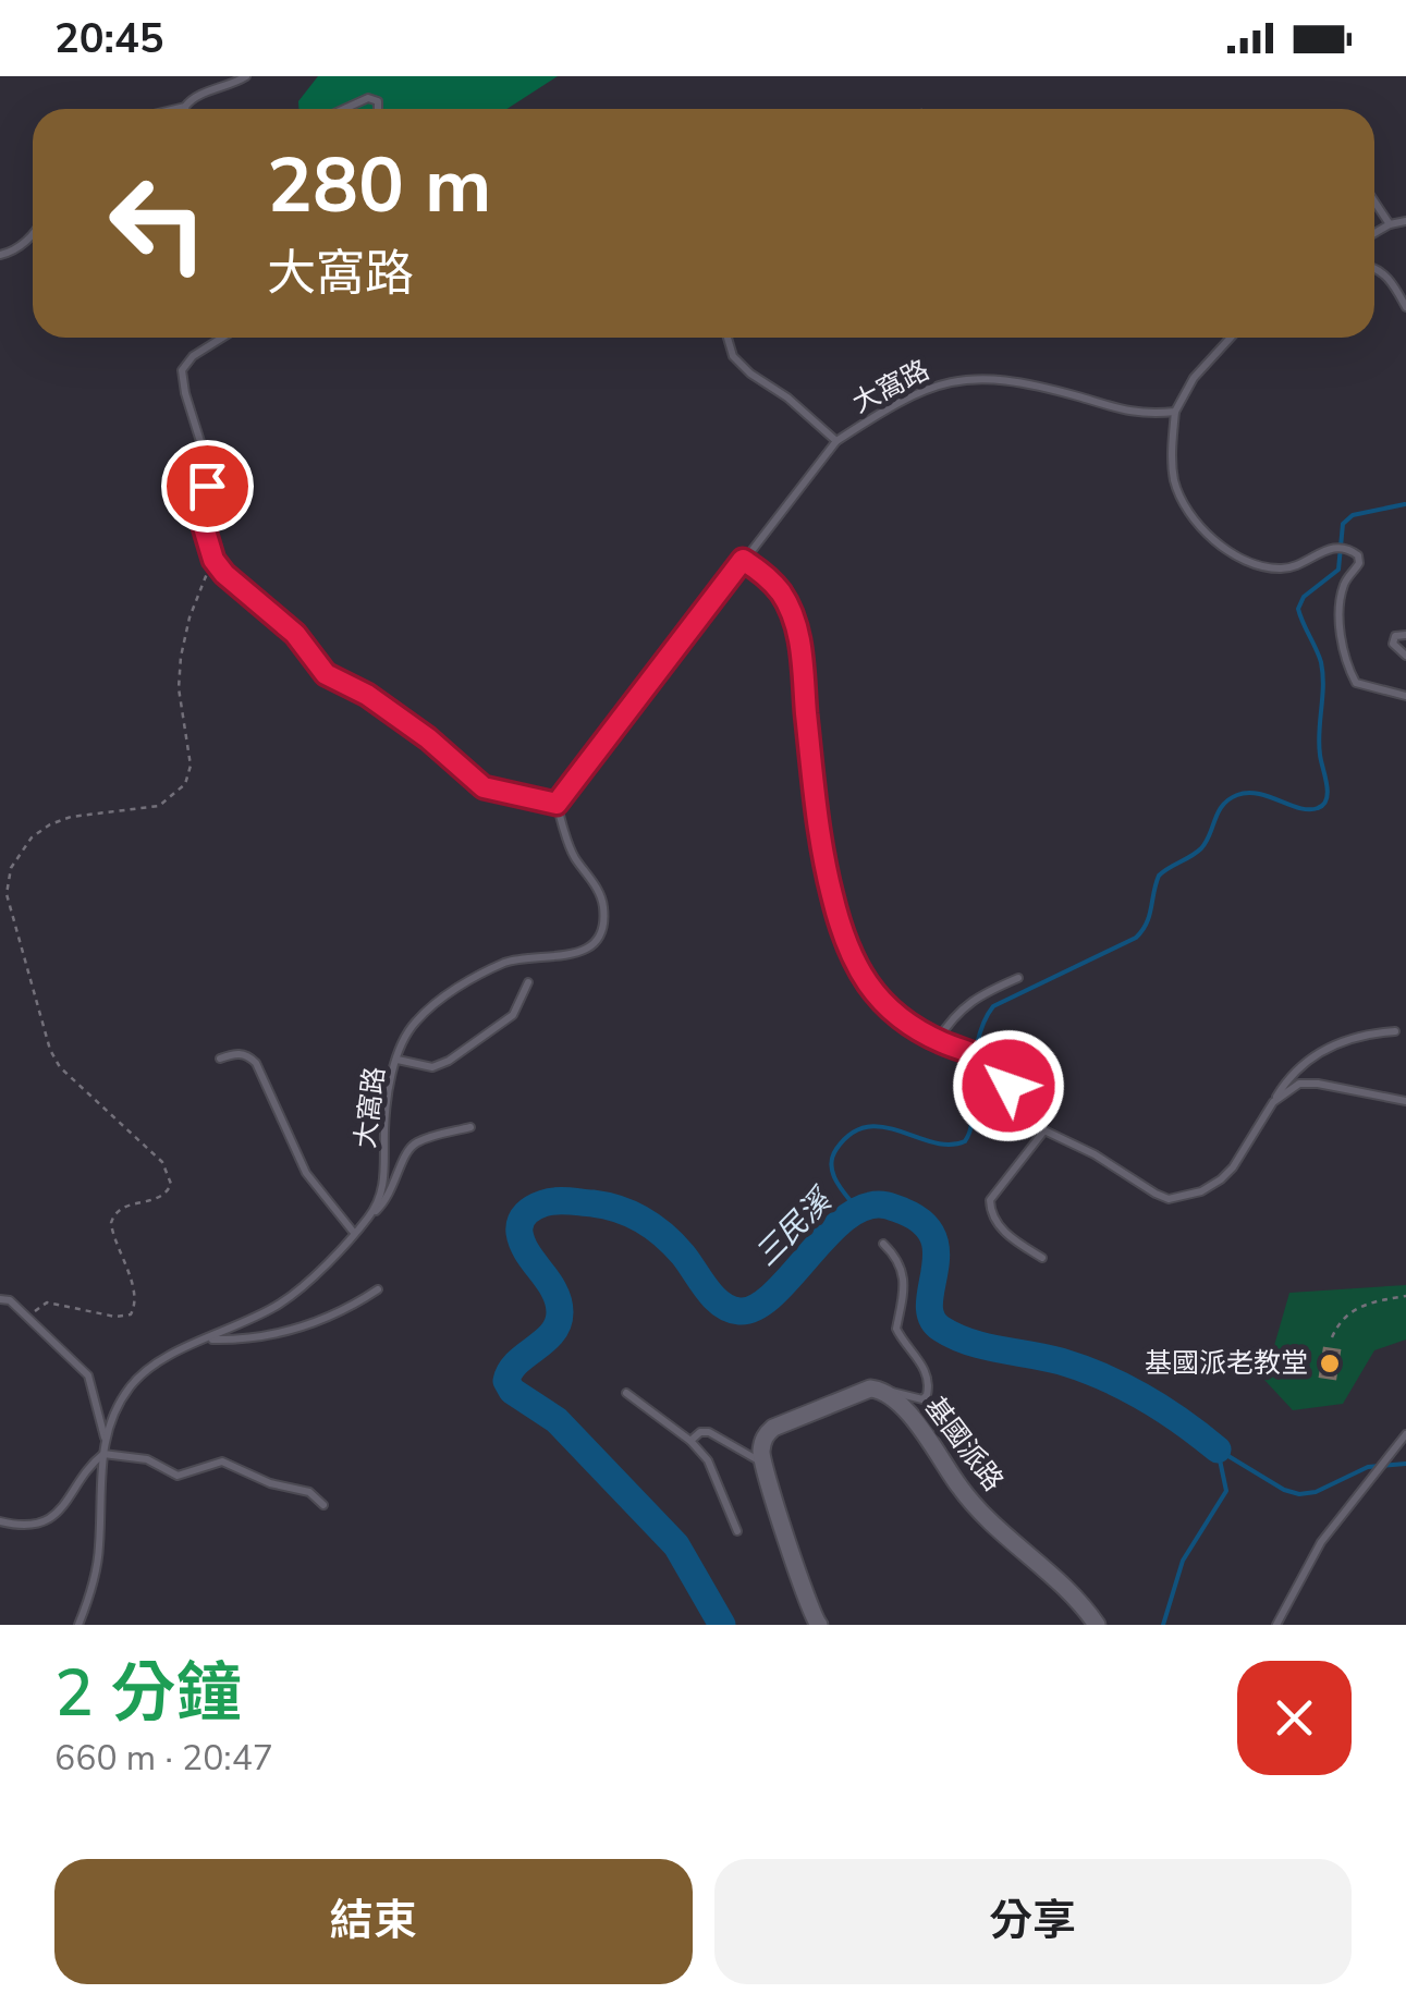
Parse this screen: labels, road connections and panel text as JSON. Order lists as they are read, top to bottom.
{
  "streets": {
    "street": ["基國派路"],
    "lane": ["大窩路"]
  },
  "water": ["三民溪"],
  "places": ["基國派老教堂"],
  "page": {
    "status": "20:45",
    "turn": ["280 m", "大窩路"],
    "heading": ["2 分鐘", "660 m · 20:47"],
    "buttons": ["結束", "分享"]
  }
}
